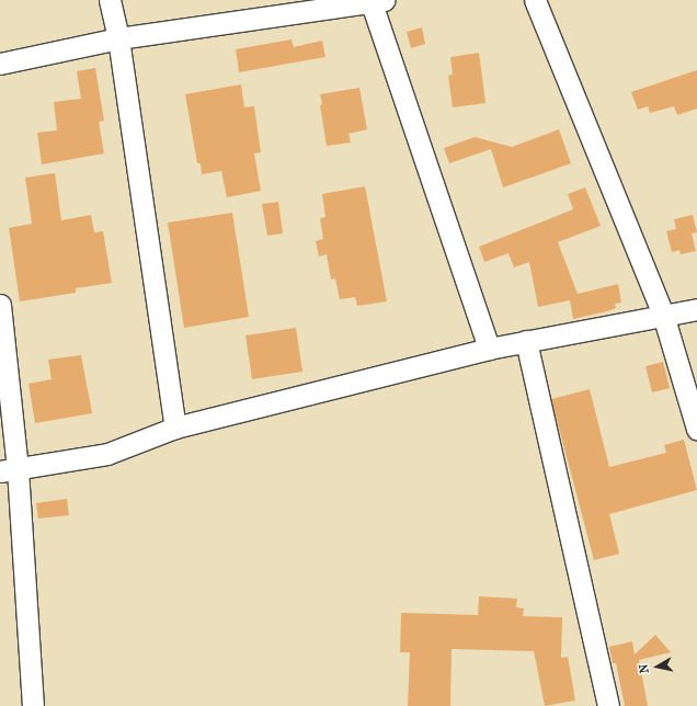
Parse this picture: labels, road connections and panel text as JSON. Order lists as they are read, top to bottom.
{
  "north": "left"
}
